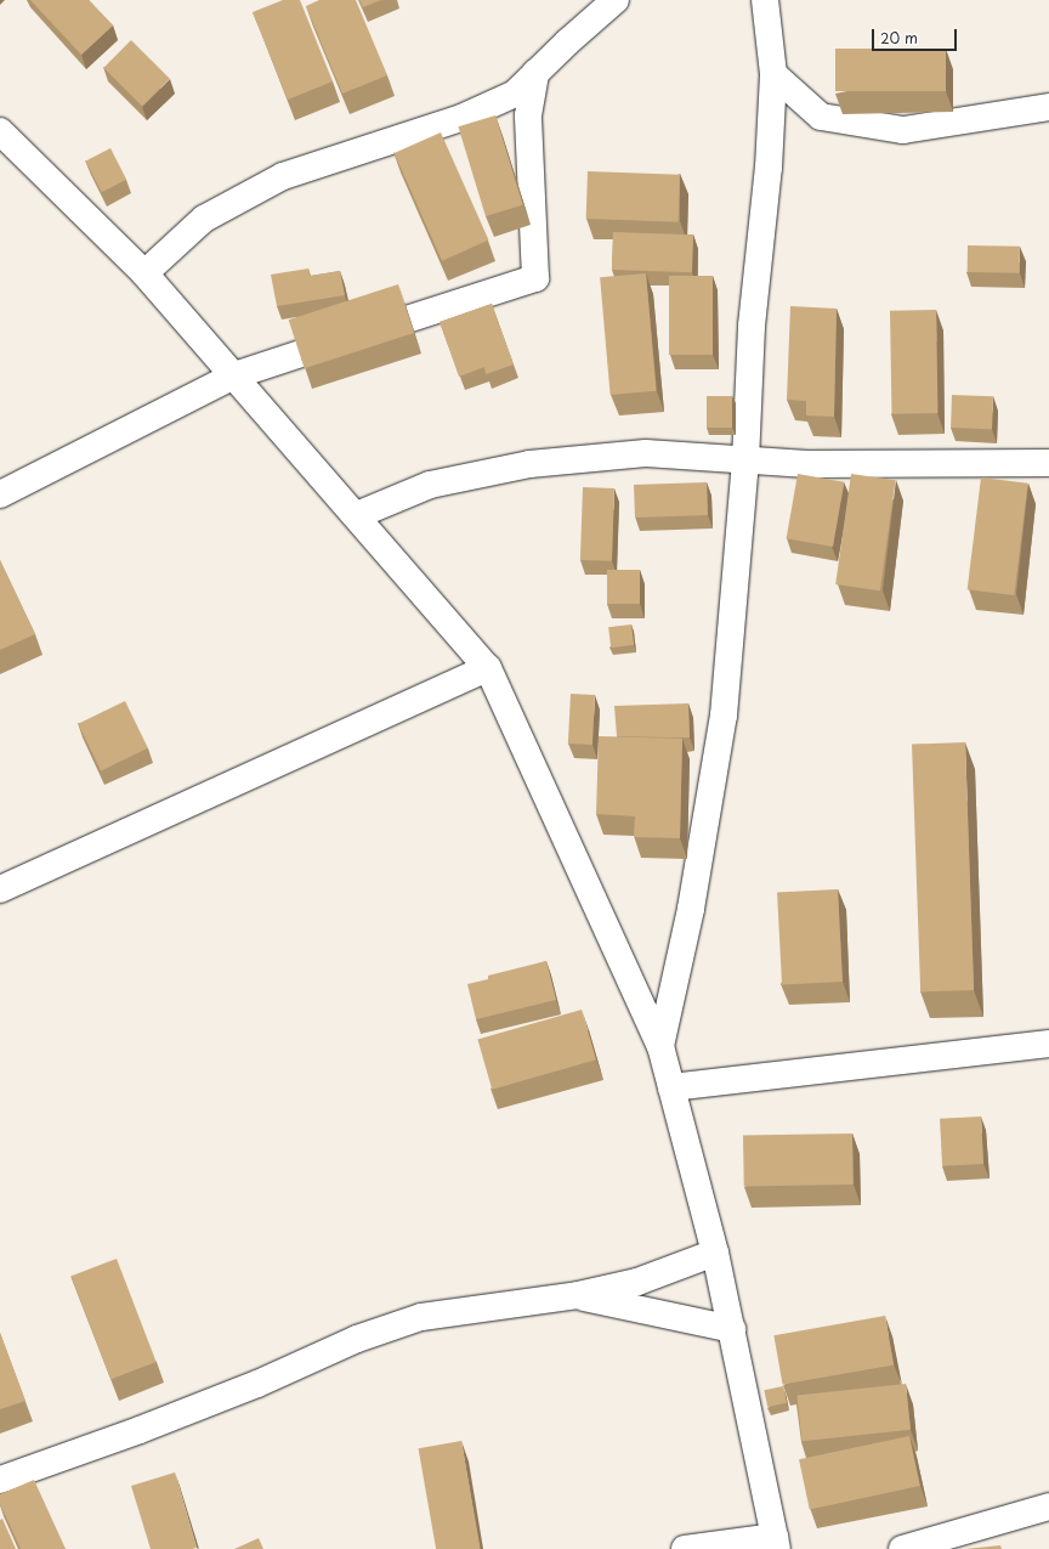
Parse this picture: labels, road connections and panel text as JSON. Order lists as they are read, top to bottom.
{
  "scale_bar": "20 m"
}
